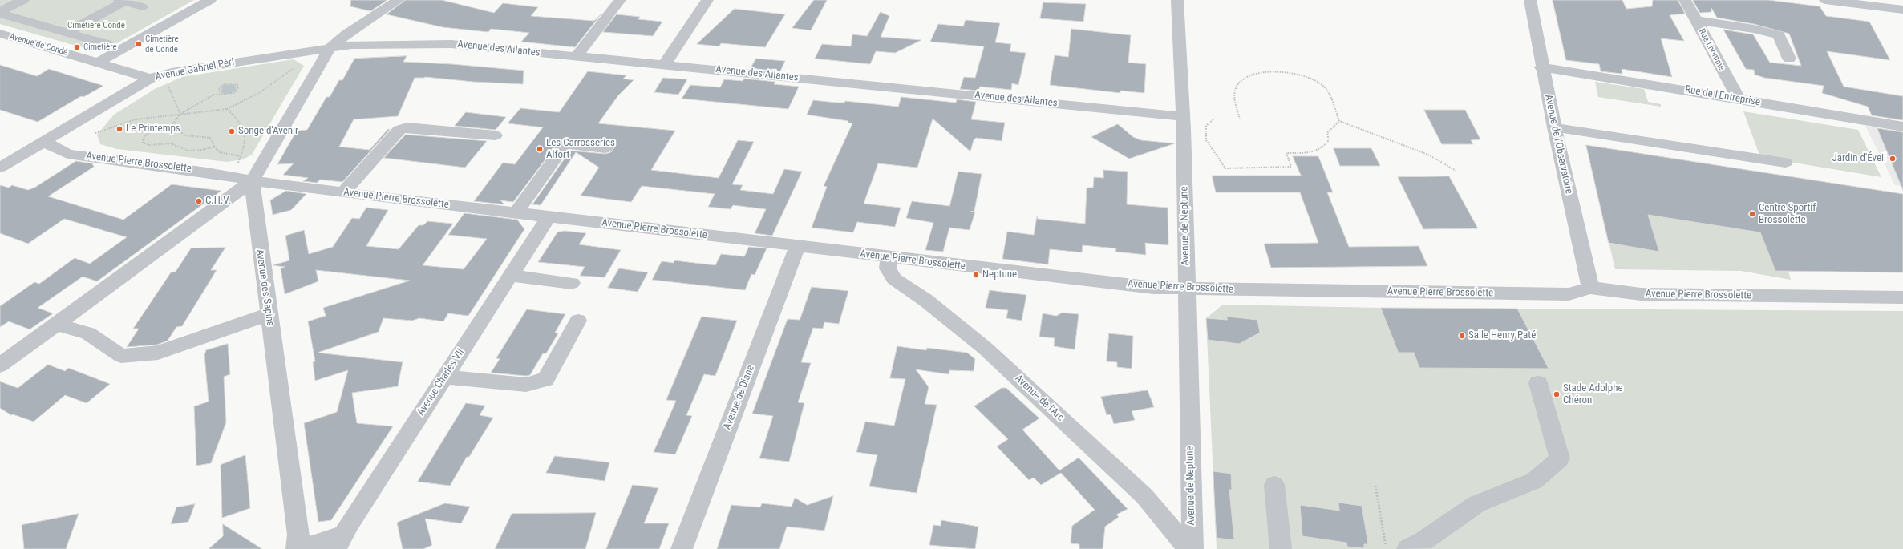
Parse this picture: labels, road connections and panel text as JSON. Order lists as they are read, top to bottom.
{
  "streets": {
    "street": [
      "Avenue de Condé",
      "Avenue des Ailantes",
      "Rue Lhomme",
      "Avenue Gabriel Péri",
      "Rue de l'Entreprise",
      "Avenue de l'Observatoire",
      "Avenue Pierre Brossolette",
      "Avenue de Neptune",
      "Avenue des Sapins",
      "Avenue Charles VII",
      "Avenue de Diane",
      "Avenue de l'Arc"
    ]
  },
  "crossings": [
    ["Avenue de Condé", "Avenue Gabriel Péri"],
    ["Avenue des Ailantes", "Avenue Gabriel Péri"],
    ["Avenue des Ailantes", "Avenue de Neptune"],
    ["Rue Lhomme", "Rue de l'Entreprise"],
    ["Avenue Gabriel Péri", "Avenue Pierre Brossolette"],
    ["Rue de l'Entreprise", "Avenue de l'Observatoire"],
    ["Avenue de l'Observatoire", "Avenue Pierre Brossolette"],
    ["Avenue Pierre Brossolette", "Avenue de Neptune"],
    ["Avenue Pierre Brossolette", "Avenue des Sapins"],
    ["Avenue Pierre Brossolette", "Avenue Charles VII"],
    ["Avenue Pierre Brossolette", "Avenue de Diane"],
    ["Avenue Pierre Brossolette", "Avenue de l'Arc"]
  ],
  "parks": ["Cimetière Condé"],
  "places": [
    "Cimetière de Condé",
    "Cimetière",
    "Le Printemps",
    "Songe d'Avenir",
    "Les Carrosseries Alfort",
    "Jardin d'Éveil",
    "C.H.V.",
    "Centre Sportif Brossolette",
    "Neptune",
    "Salle Henry Paté",
    "Stade Adolphe Chéron"
  ]
}
